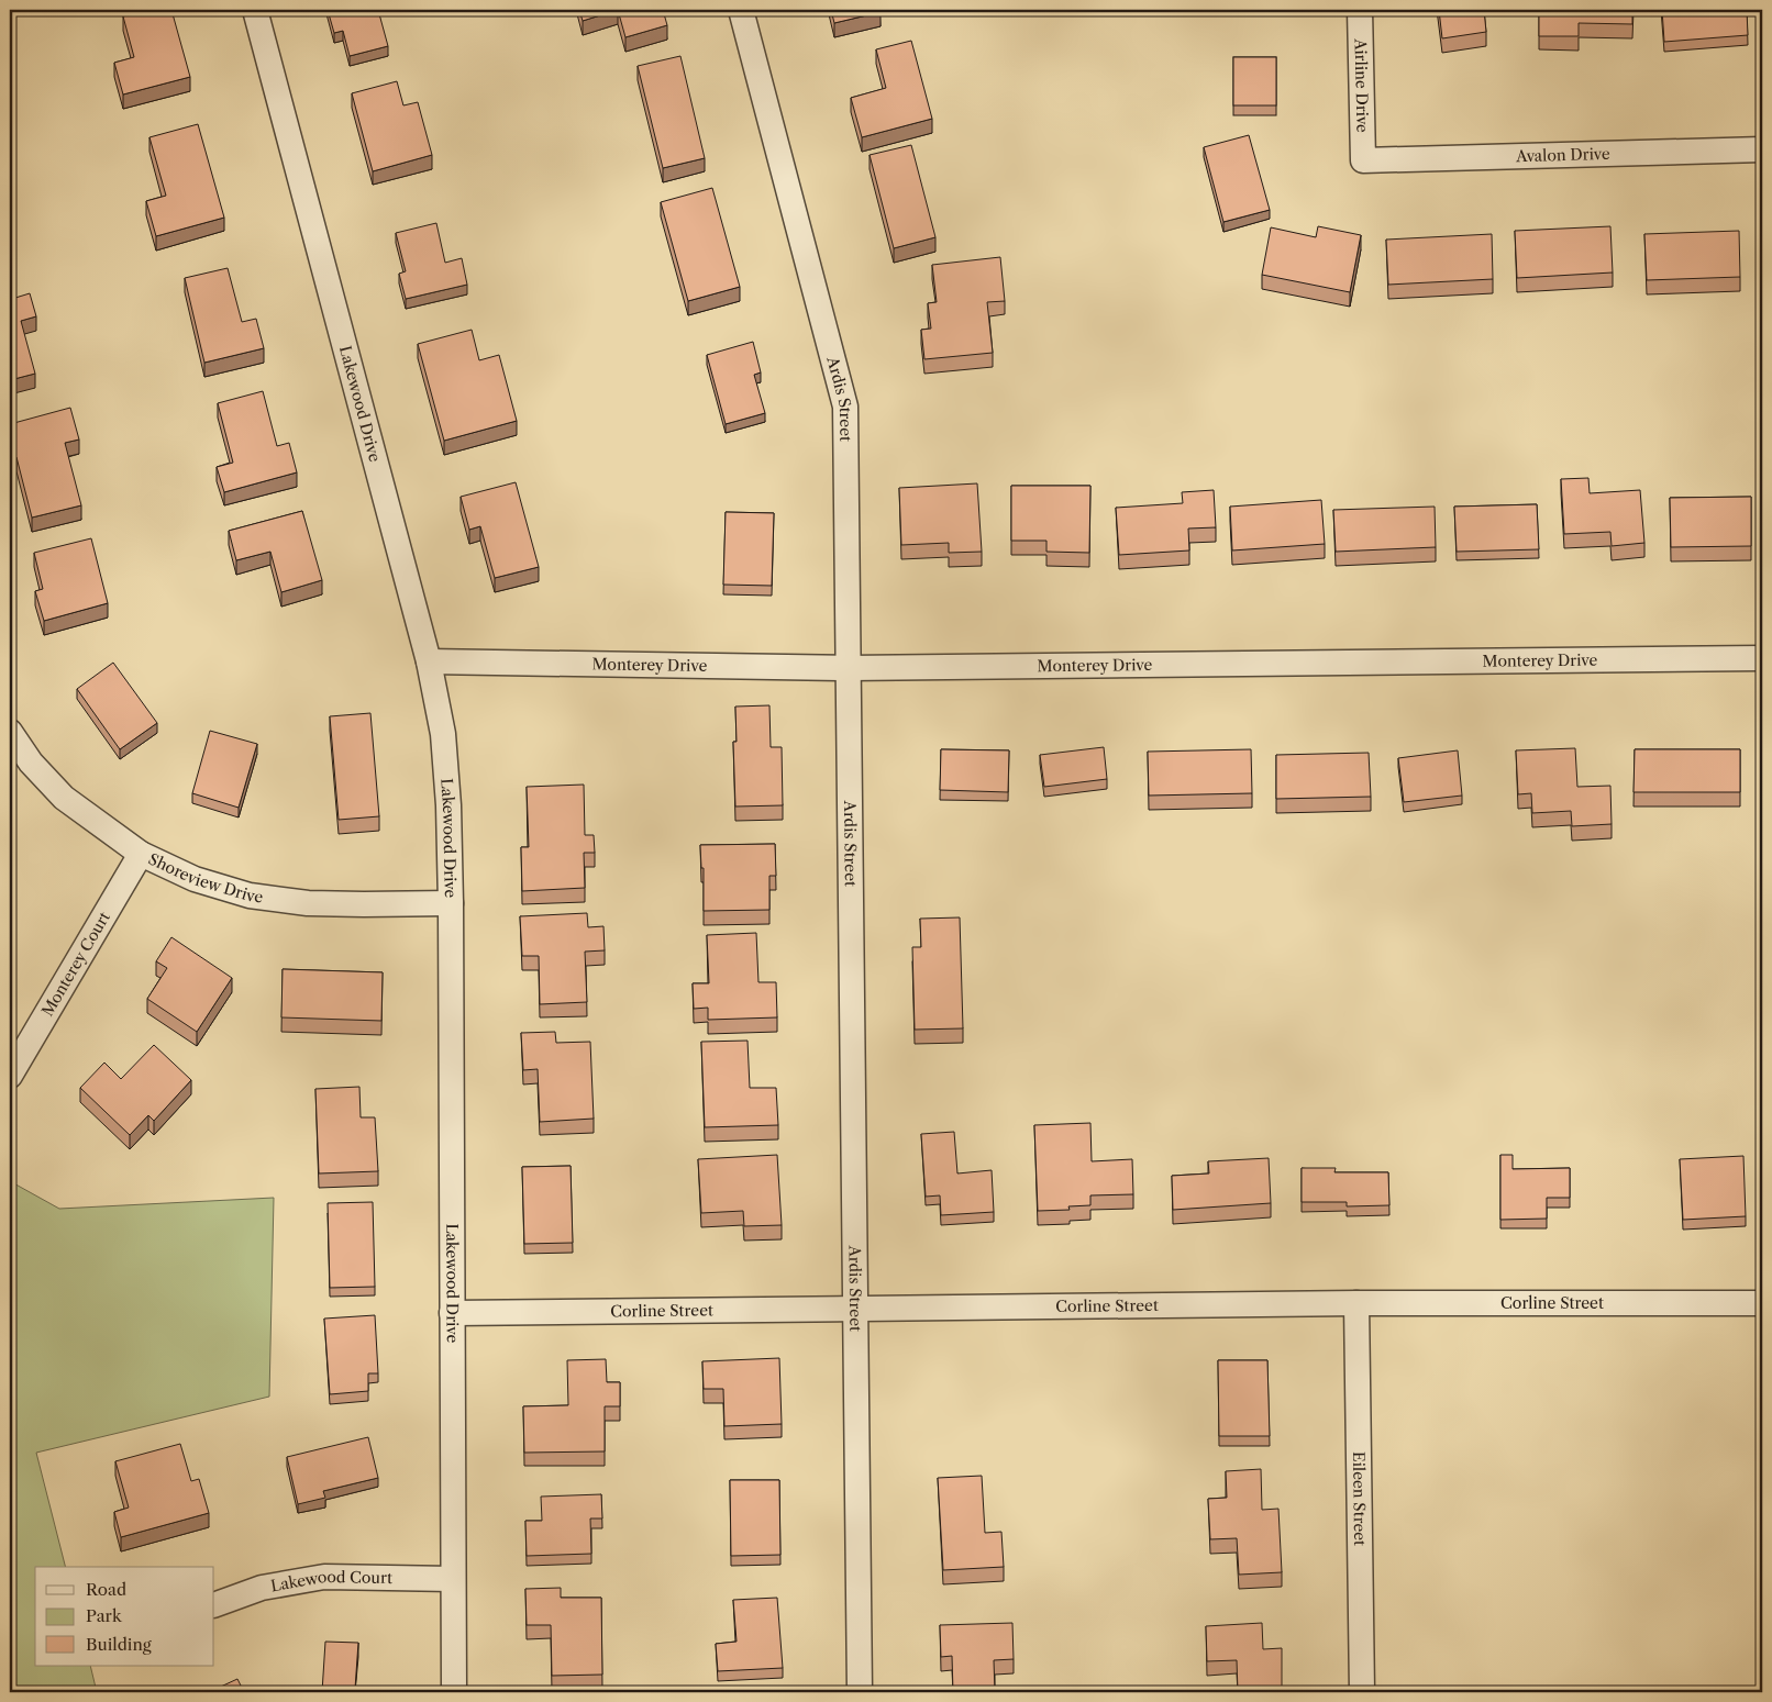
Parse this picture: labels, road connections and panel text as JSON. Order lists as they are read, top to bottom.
{
  "streets": {
    "street": [
      "Airline Drive",
      "Avalon Drive",
      "Ardis Street",
      "Lakewood Drive",
      "Monterey Drive",
      "Shoreview Drive",
      "Monterey Court",
      "Corline Street",
      "Eileen Street",
      "Lakewood Court"
    ]
  },
  "crossings": [
    ["Airline Drive", "Avalon Drive"],
    ["Ardis Street", "Monterey Drive"],
    ["Ardis Street", "Corline Street"],
    ["Lakewood Drive", "Monterey Drive"],
    ["Lakewood Drive", "Shoreview Drive"],
    ["Lakewood Drive", "Corline Street"],
    ["Lakewood Drive", "Lakewood Court"],
    ["Shoreview Drive", "Monterey Court"],
    ["Corline Street", "Eileen Street"]
  ],
  "legend": ["Road", "Park", "Building"]
}
